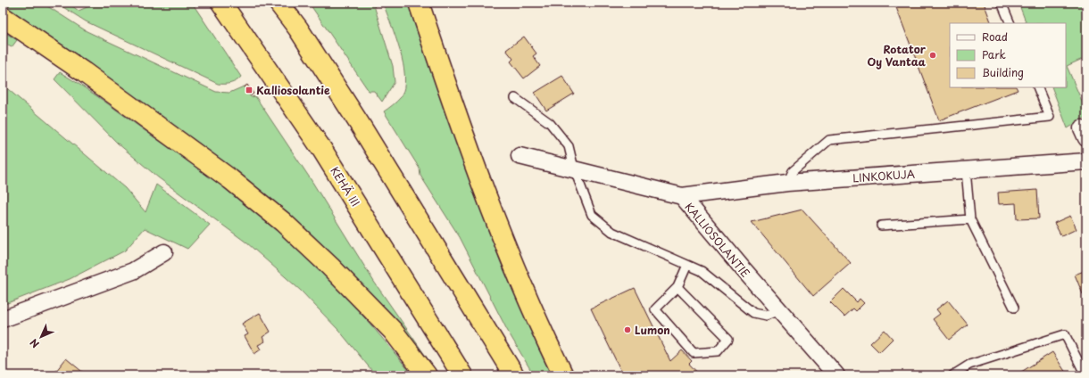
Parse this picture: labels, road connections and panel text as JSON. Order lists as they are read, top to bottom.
{
  "streets": {
    "highway": ["KEHÄ III"],
    "street": ["LINKOKUJA", "KALLIOSOLANTIE"]
  },
  "crossings": [
    ["LINKOKUJA", "KALLIOSOLANTIE"]
  ],
  "places": {
    "other": ["Rotator Oy Vantaa", "Lumon"],
    "transit": ["Kalliosolantie"]
  },
  "legend": ["Road", "Park", "Building"],
  "north": "bottom left"
}
